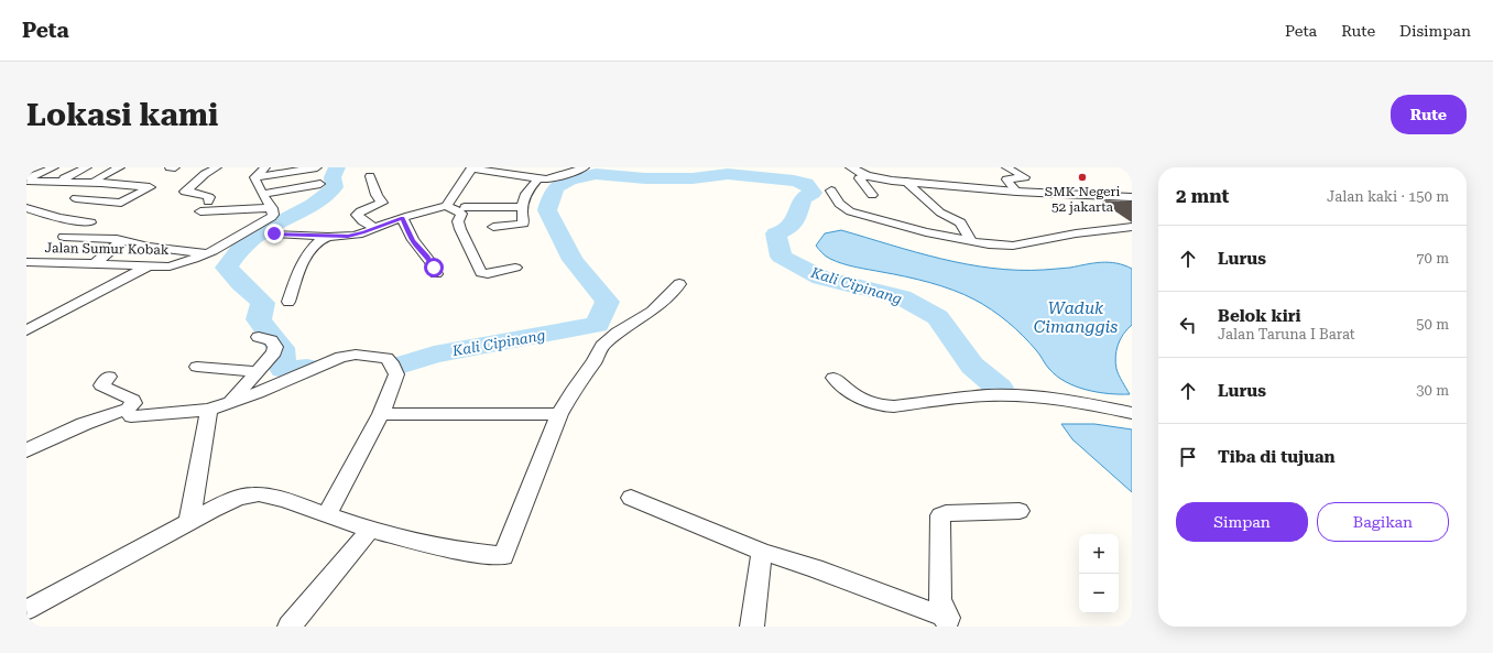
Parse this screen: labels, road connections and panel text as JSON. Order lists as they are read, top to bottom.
{
  "streets": {
    "street": ["Jalan Sumur Kobak"]
  },
  "water": ["Kali Cipinang", "Waduk Cimanggis"],
  "places": ["SMK Negeri 52 jakarta"],
  "page": {
    "header": "Peta",
    "nav": ["Peta", "Rute", "Disimpan"],
    "buttons": [
      "Rute",
      ["Simpan", "Bagikan"]
    ],
    "title": "Lokasi kami",
    "heading": ["2 mnt", "Jalan kaki · 150 m"],
    "list": [
      ["Lurus", "70 m"],
      ["Belok kiri", "Jalan Taruna I Barat", "50 m"],
      ["Lurus", "30 m"],
      "Tiba di tujuan"
    ],
    "map_buttons": ["+", "−"]
  }
}
